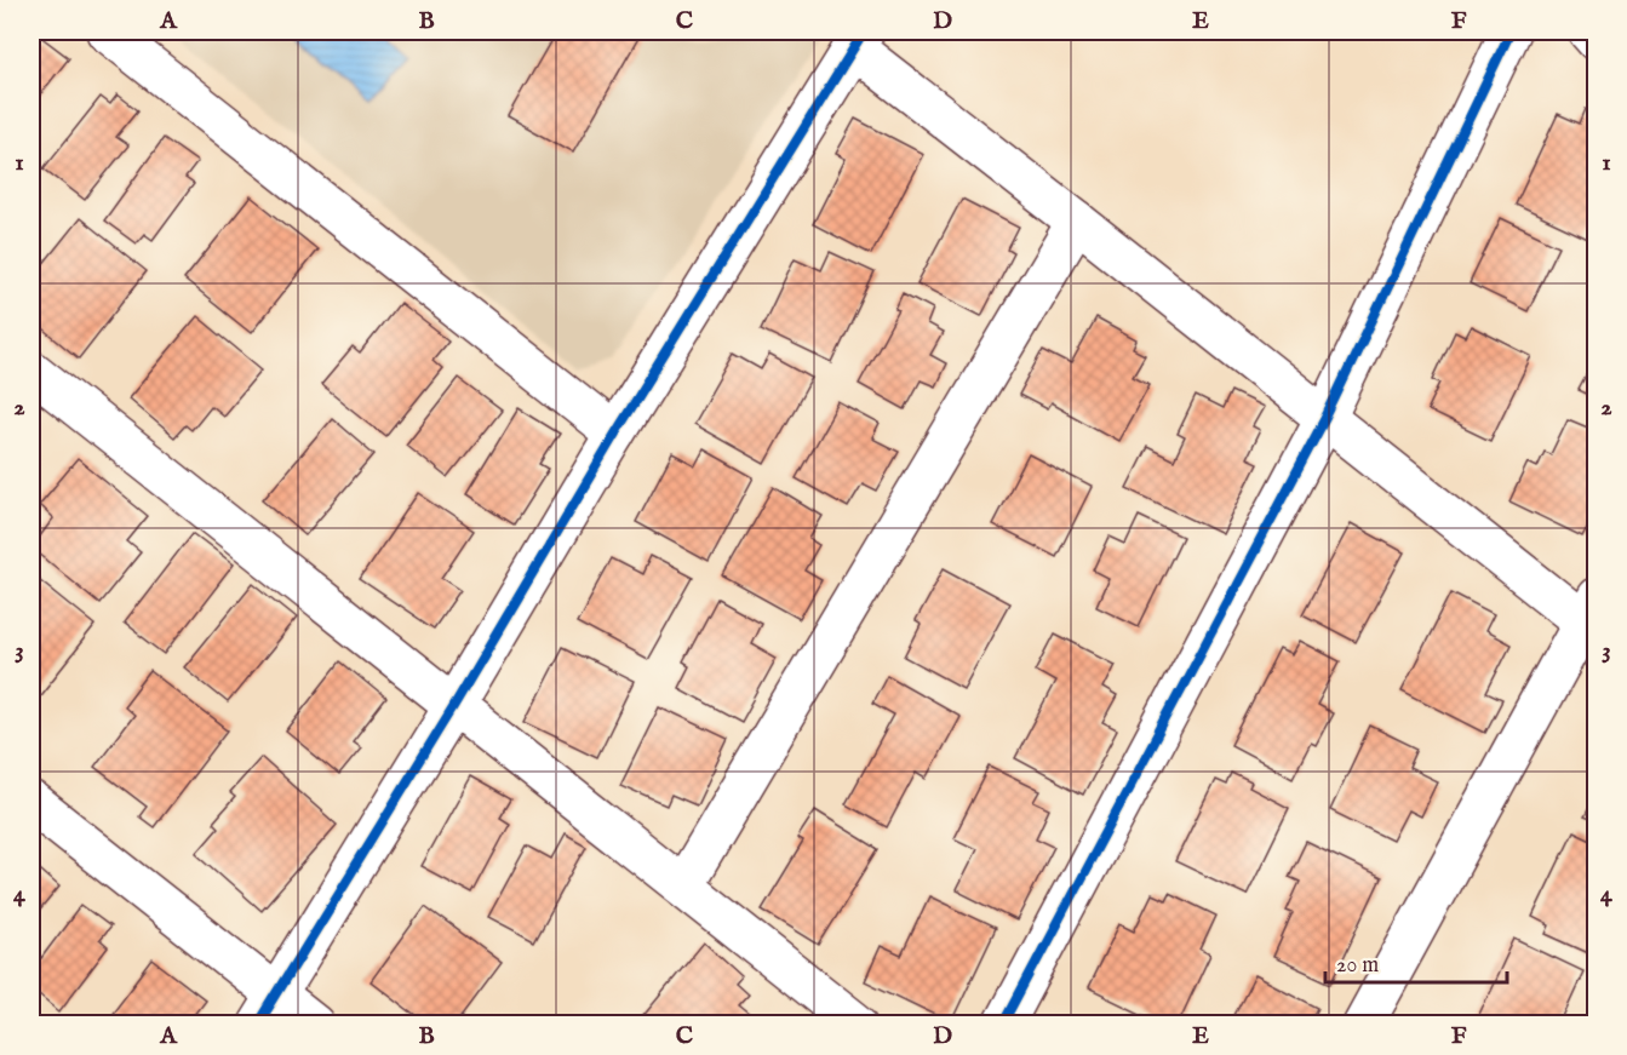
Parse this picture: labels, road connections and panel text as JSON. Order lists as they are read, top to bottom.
{
  "scale_bar": "20 m",
  "grid": {
    "columns": [
      "A",
      "B",
      "C",
      "D",
      "E",
      "F"
    ],
    "rows": [
      "1",
      "2",
      "3",
      "4"
    ]
  }
}
